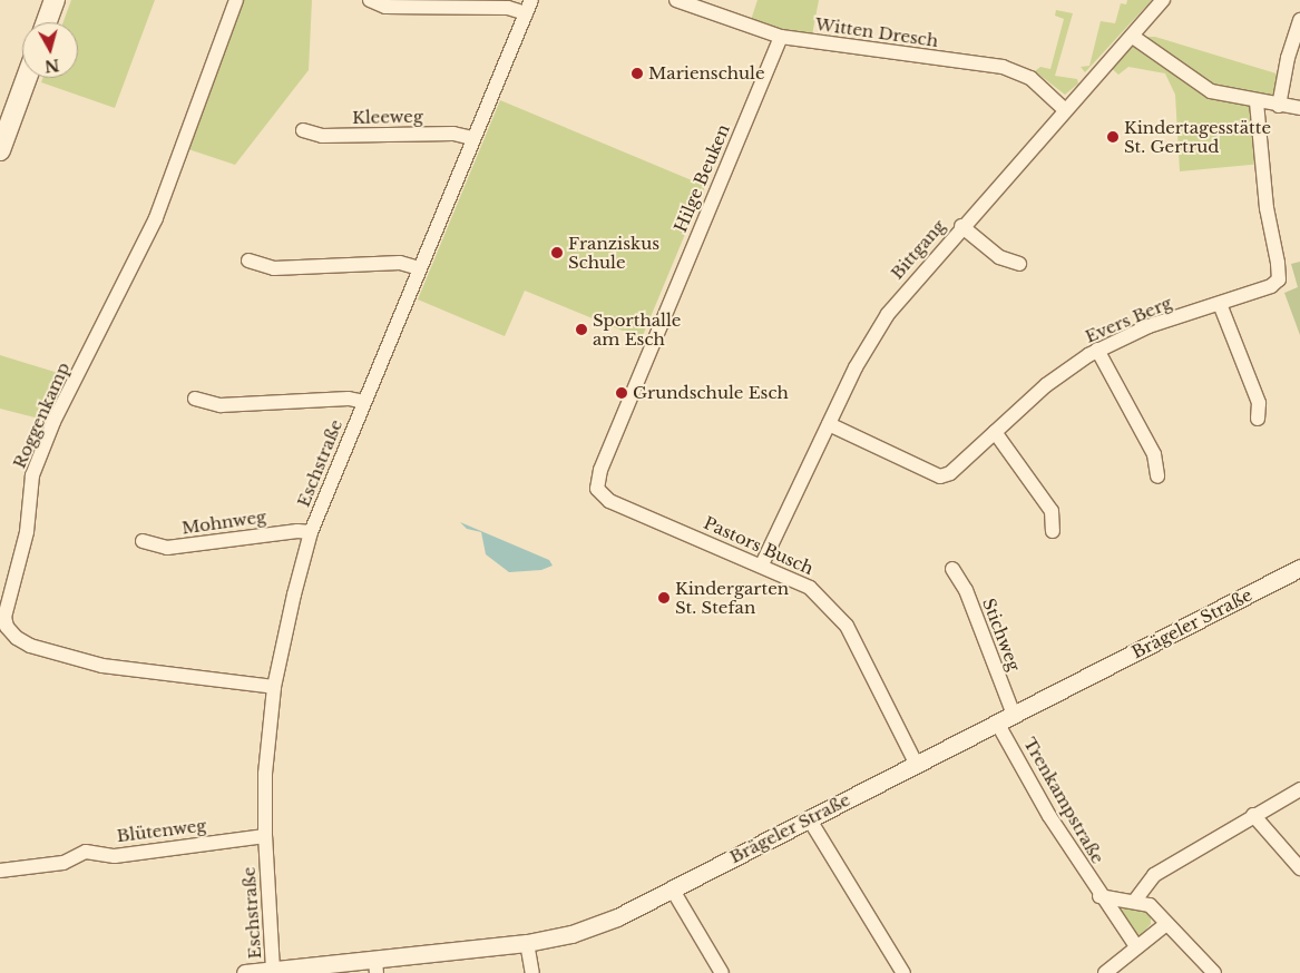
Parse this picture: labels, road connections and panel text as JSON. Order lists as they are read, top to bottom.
{
  "streets": {
    "street": [
      "Witten Dresch",
      "Kleeweg",
      "Hilge Beuken",
      "Bittgang",
      "Evers Berg",
      "Roggenkamp",
      "Eschstraße",
      "Mohnweg",
      "Pastors Busch",
      "Brägeler Straße",
      "Stichweg",
      "Trenkampstraße",
      "Blütenweg"
    ]
  },
  "crossings": [
    ["Witten Dresch", "Hilge Beuken"],
    ["Witten Dresch", "Bittgang"],
    ["Kleeweg", "Eschstraße"],
    ["Hilge Beuken", "Pastors Busch"],
    ["Bittgang", "Evers Berg"],
    ["Bittgang", "Pastors Busch"],
    ["Roggenkamp", "Eschstraße"],
    ["Eschstraße", "Mohnweg"],
    ["Eschstraße", "Brägeler Straße"],
    ["Eschstraße", "Blütenweg"],
    ["Pastors Busch", "Brägeler Straße"],
    ["Brägeler Straße", "Stichweg"],
    ["Brägeler Straße", "Trenkampstraße"]
  ],
  "places": [
    "Marienschule",
    "Kindertagesstätte St. Gertrud",
    "Franziskus Schule",
    "Sporthalle am Esch",
    "Grundschule Esch",
    "Kindergarten St. Stefan"
  ],
  "north": "bottom"
}
